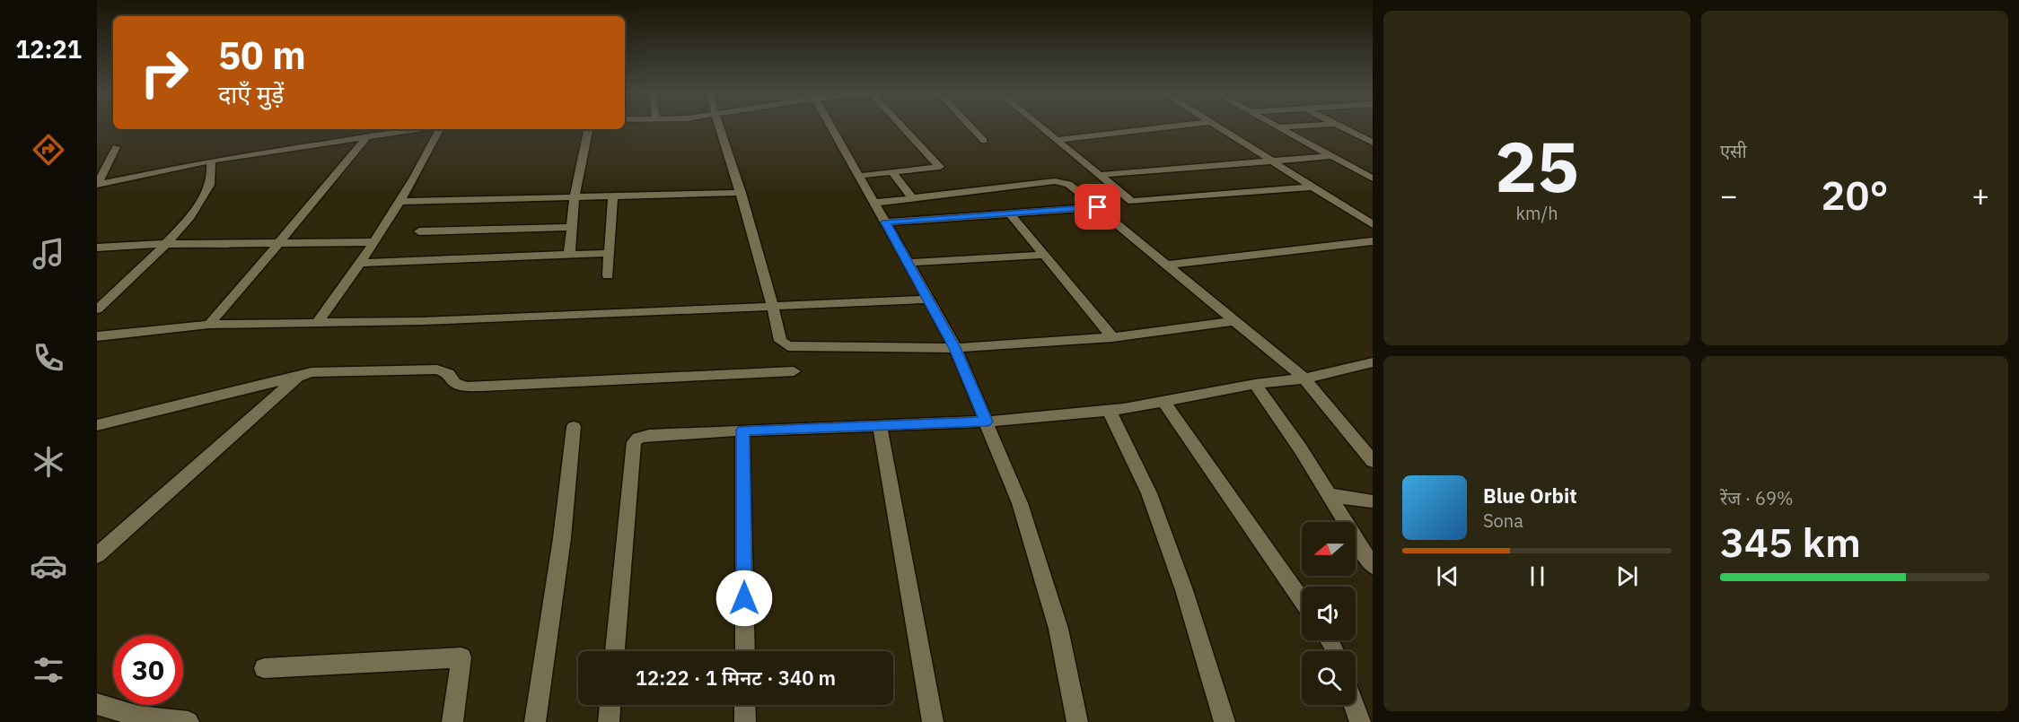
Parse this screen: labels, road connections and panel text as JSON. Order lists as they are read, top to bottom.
{
  "north": "left",
  "page": {
    "tabs": "12:21",
    "tile": [
      ["25", "km/h"],
      "एसी",
      ["रेंज · 69%", "345 km"]
    ],
    "turn": ["50 m", "दाएँ मुड़ें"],
    "heat": ["−", "20°", "+"],
    "song": ["Blue Orbit", "Sona"],
    "limit": "30",
    "trip": "12:22 · 1 मिनट · 340 m"
  }
}
